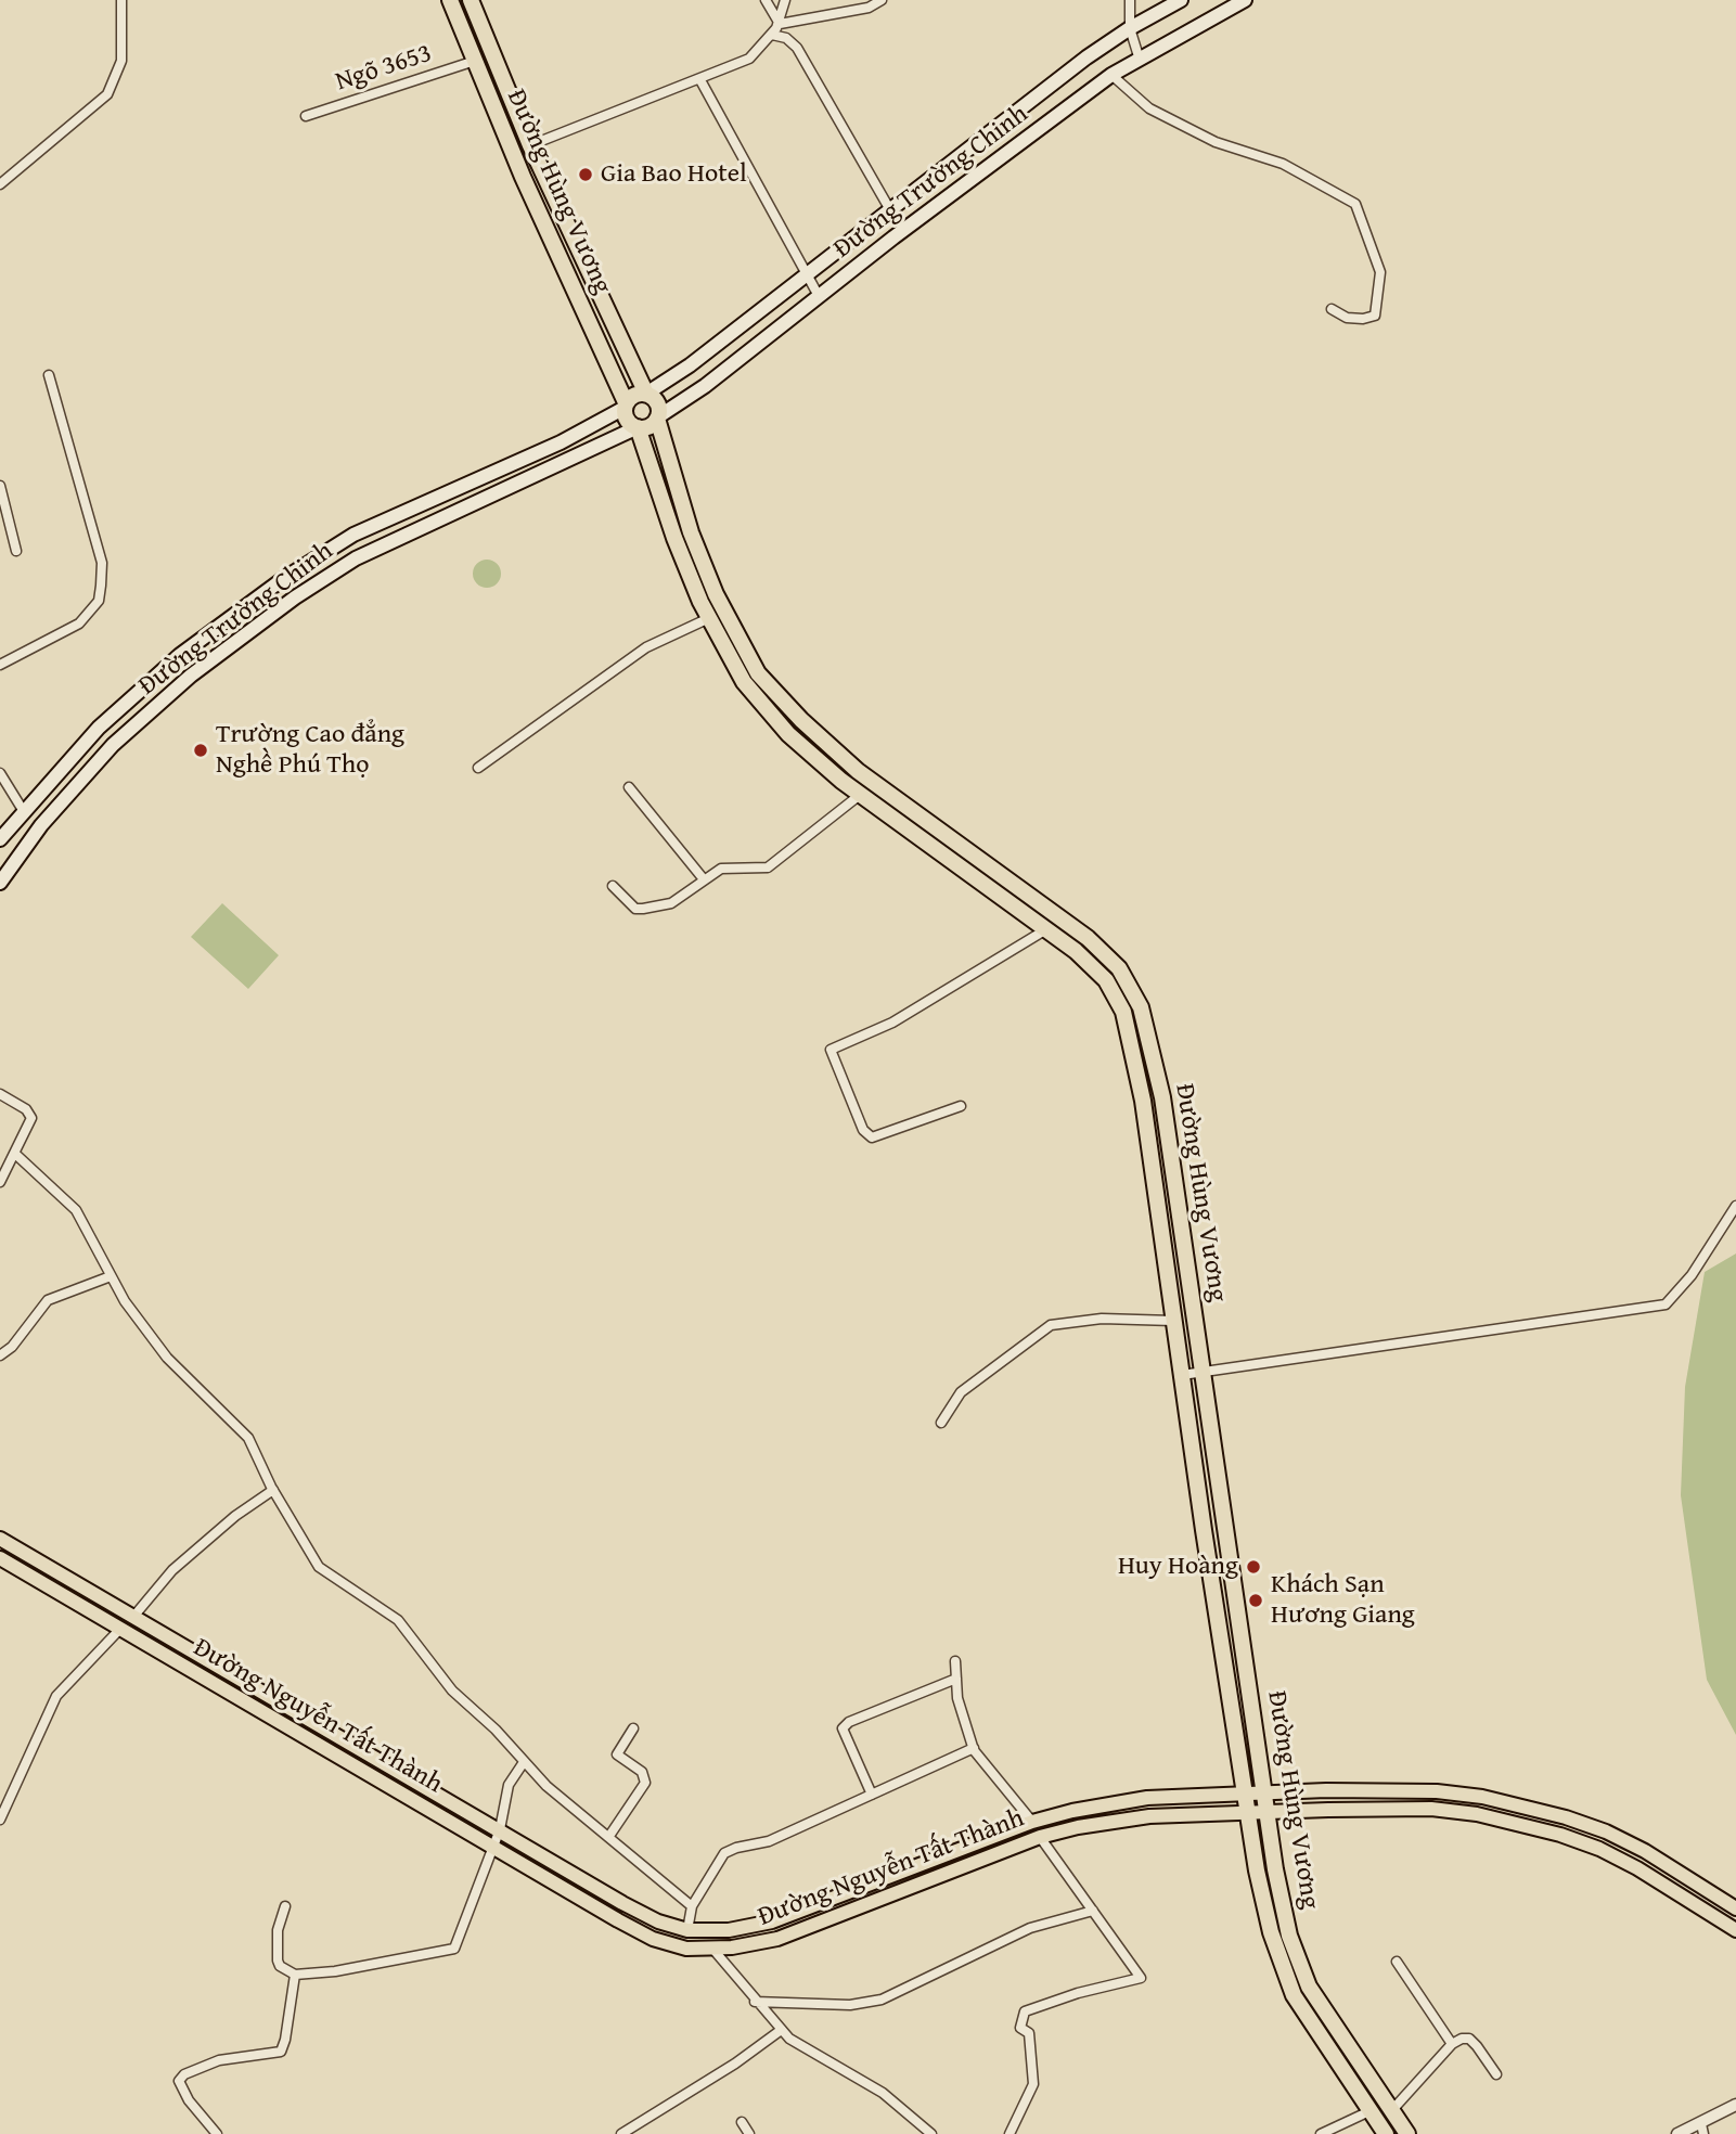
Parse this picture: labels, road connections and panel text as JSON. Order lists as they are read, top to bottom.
{
  "streets": {
    "highway": ["Đường Hùng Vương"],
    "main road": ["Đường Trường Chinh", "Đường Nguyễn Tất Thành"],
    "street": ["Ngõ 3653"]
  },
  "crossings": [
    ["Ngõ 3653", "Đường Hùng Vương"],
    ["Đường Trường Chinh", "Đường Hùng Vương"],
    ["Đường Hùng Vương", "Đường Nguyễn Tất Thành"]
  ],
  "places": [
    "Gia Bao Hotel",
    "Trường Cao đẳng Nghề Phú Thọ",
    "Huy Hoàng",
    "Khách Sạn Hương Giang"
  ]
}
